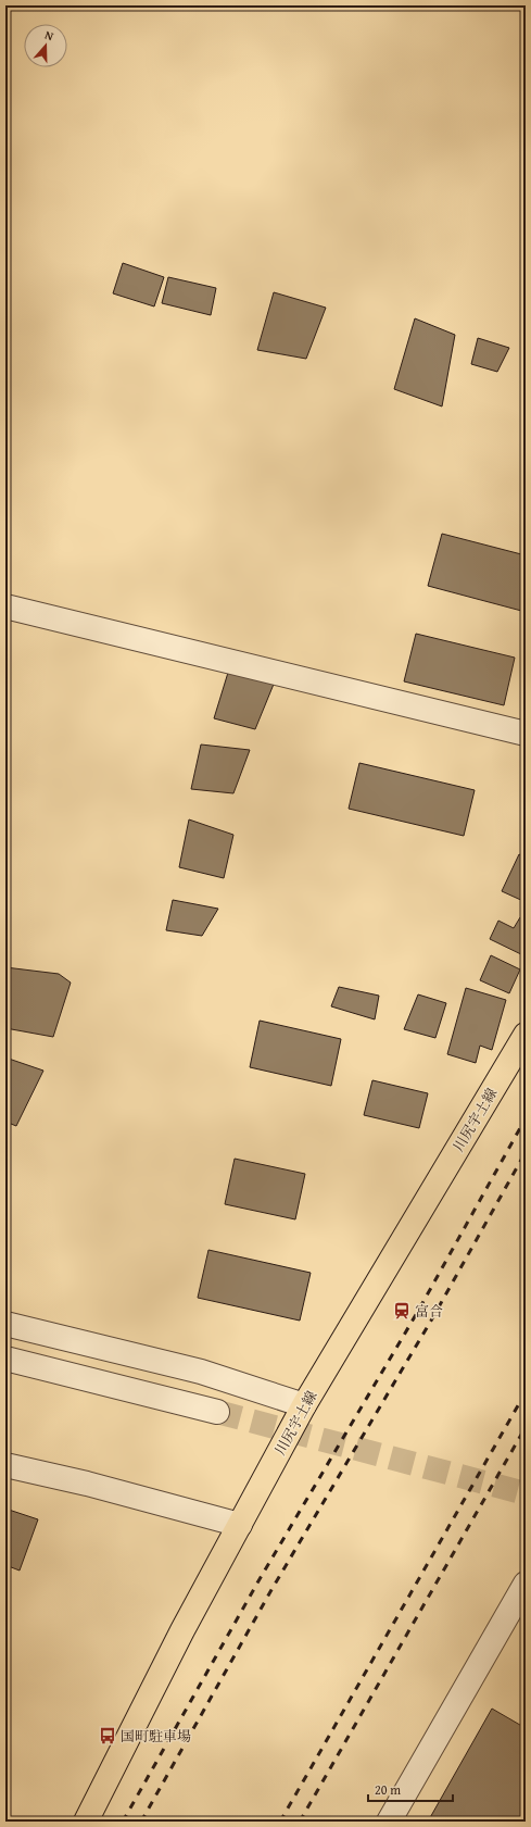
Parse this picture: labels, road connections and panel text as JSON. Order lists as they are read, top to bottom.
{
  "streets": {
    "main road": ["川尻宇土線"]
  },
  "places": {
    "station": ["富合"],
    "bus stop": ["国町駐車場"]
  },
  "scale_bar": "20 m",
  "north": "top"
}
